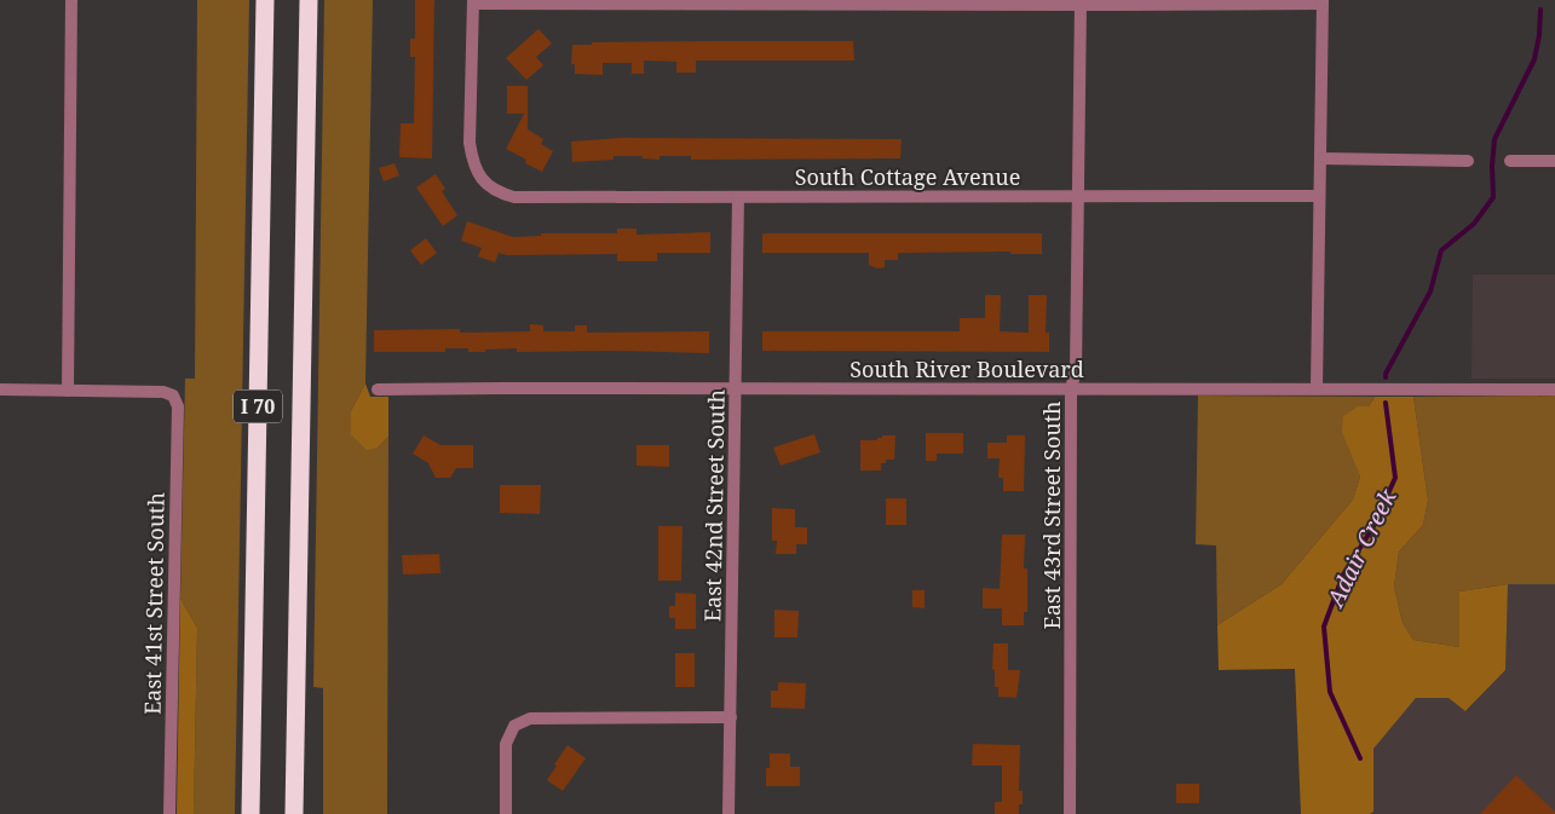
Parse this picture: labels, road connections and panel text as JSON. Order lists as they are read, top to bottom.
{
  "streets": {
    "highway": ["I 70"],
    "street": [
      "South Cottage Avenue",
      "South River Boulevard",
      "East 42nd Street South",
      "East 43rd Street South",
      "East 41st Street South"
    ]
  },
  "crossings": [
    ["South Cottage Avenue", "East 42nd Street South"],
    ["South Cottage Avenue", "East 43rd Street South"],
    ["South River Boulevard", "East 42nd Street South"],
    ["South River Boulevard", "East 43rd Street South"]
  ],
  "water": ["Adair Creek"]
}
